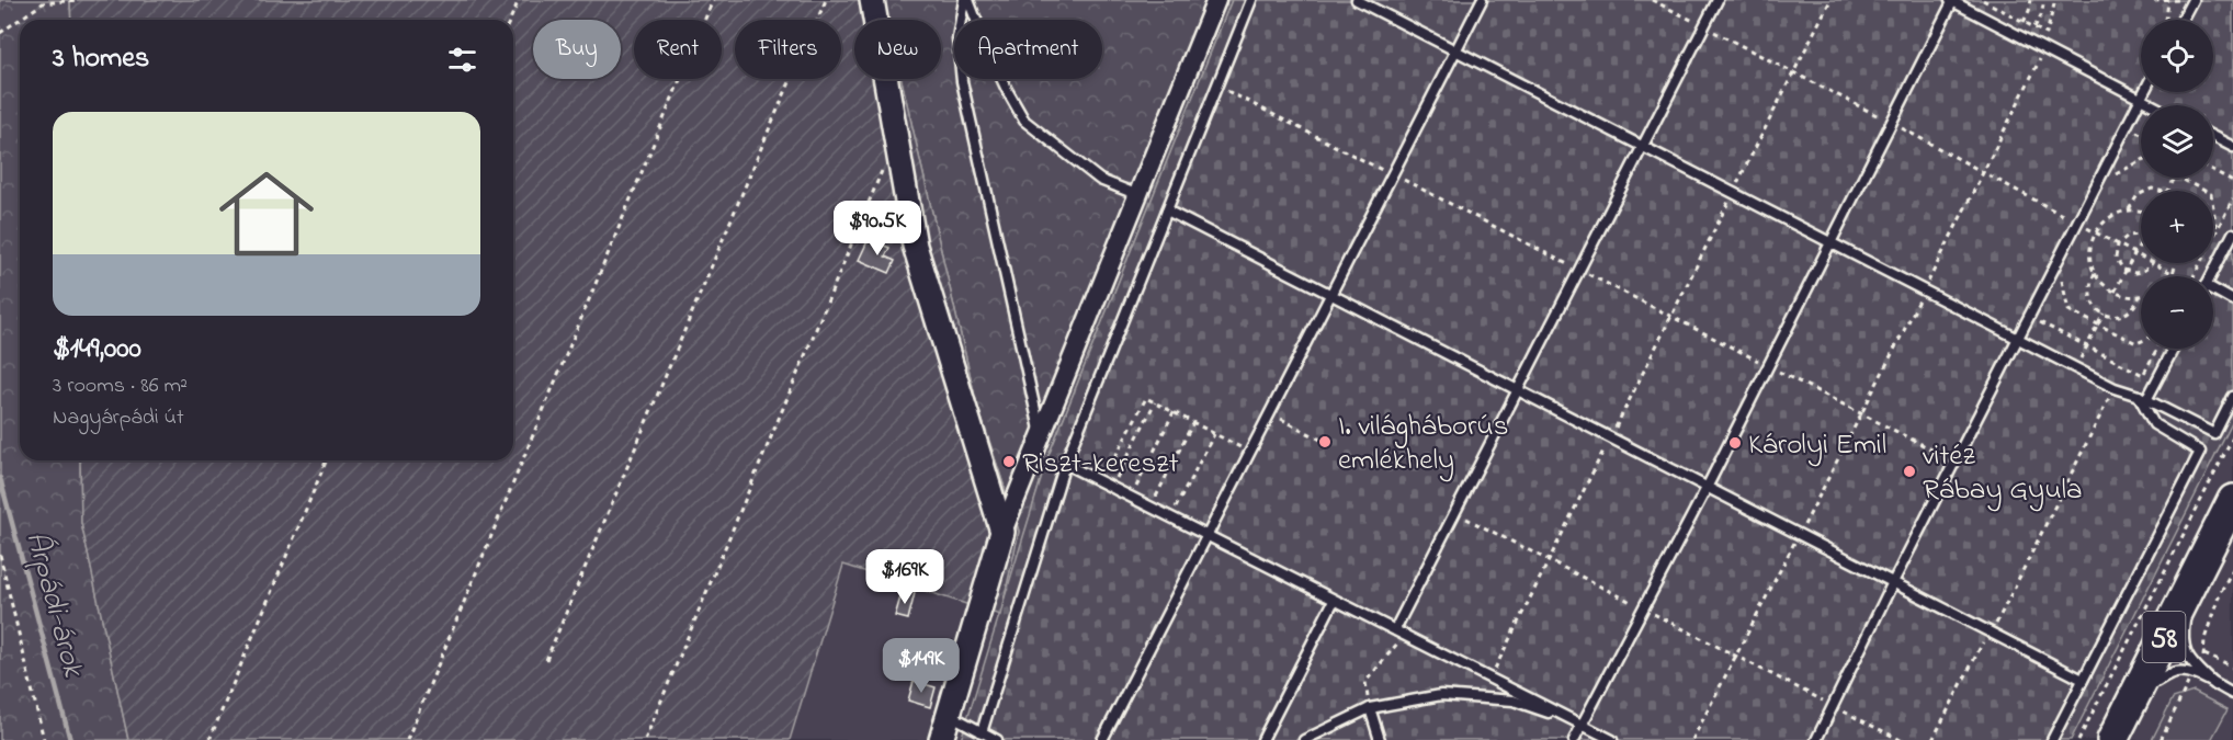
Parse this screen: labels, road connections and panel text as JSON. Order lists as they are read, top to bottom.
{
  "streets": {
    "main road": ["58"]
  },
  "water": ["Árpádi-árok"],
  "places": [
    "I. világháborús emlékhely",
    "Károlyi Emil",
    "Riszt-kereszt",
    "vitéz Rábay Gyula"
  ],
  "page": {
    "map_buttons": ["+", "−"],
    "chip": [
      "Buy",
      "Rent",
      "Filters",
      "New",
      "Apartment"
    ],
    "heading": "3 homes",
    "list": [
      {
        "name": "$149,000",
        "note": "3 rooms · 86 m² · Nagyárpádi út"
      }
    ],
    "price": ["$90.5K", "$169K", "$149K"]
  }
}
